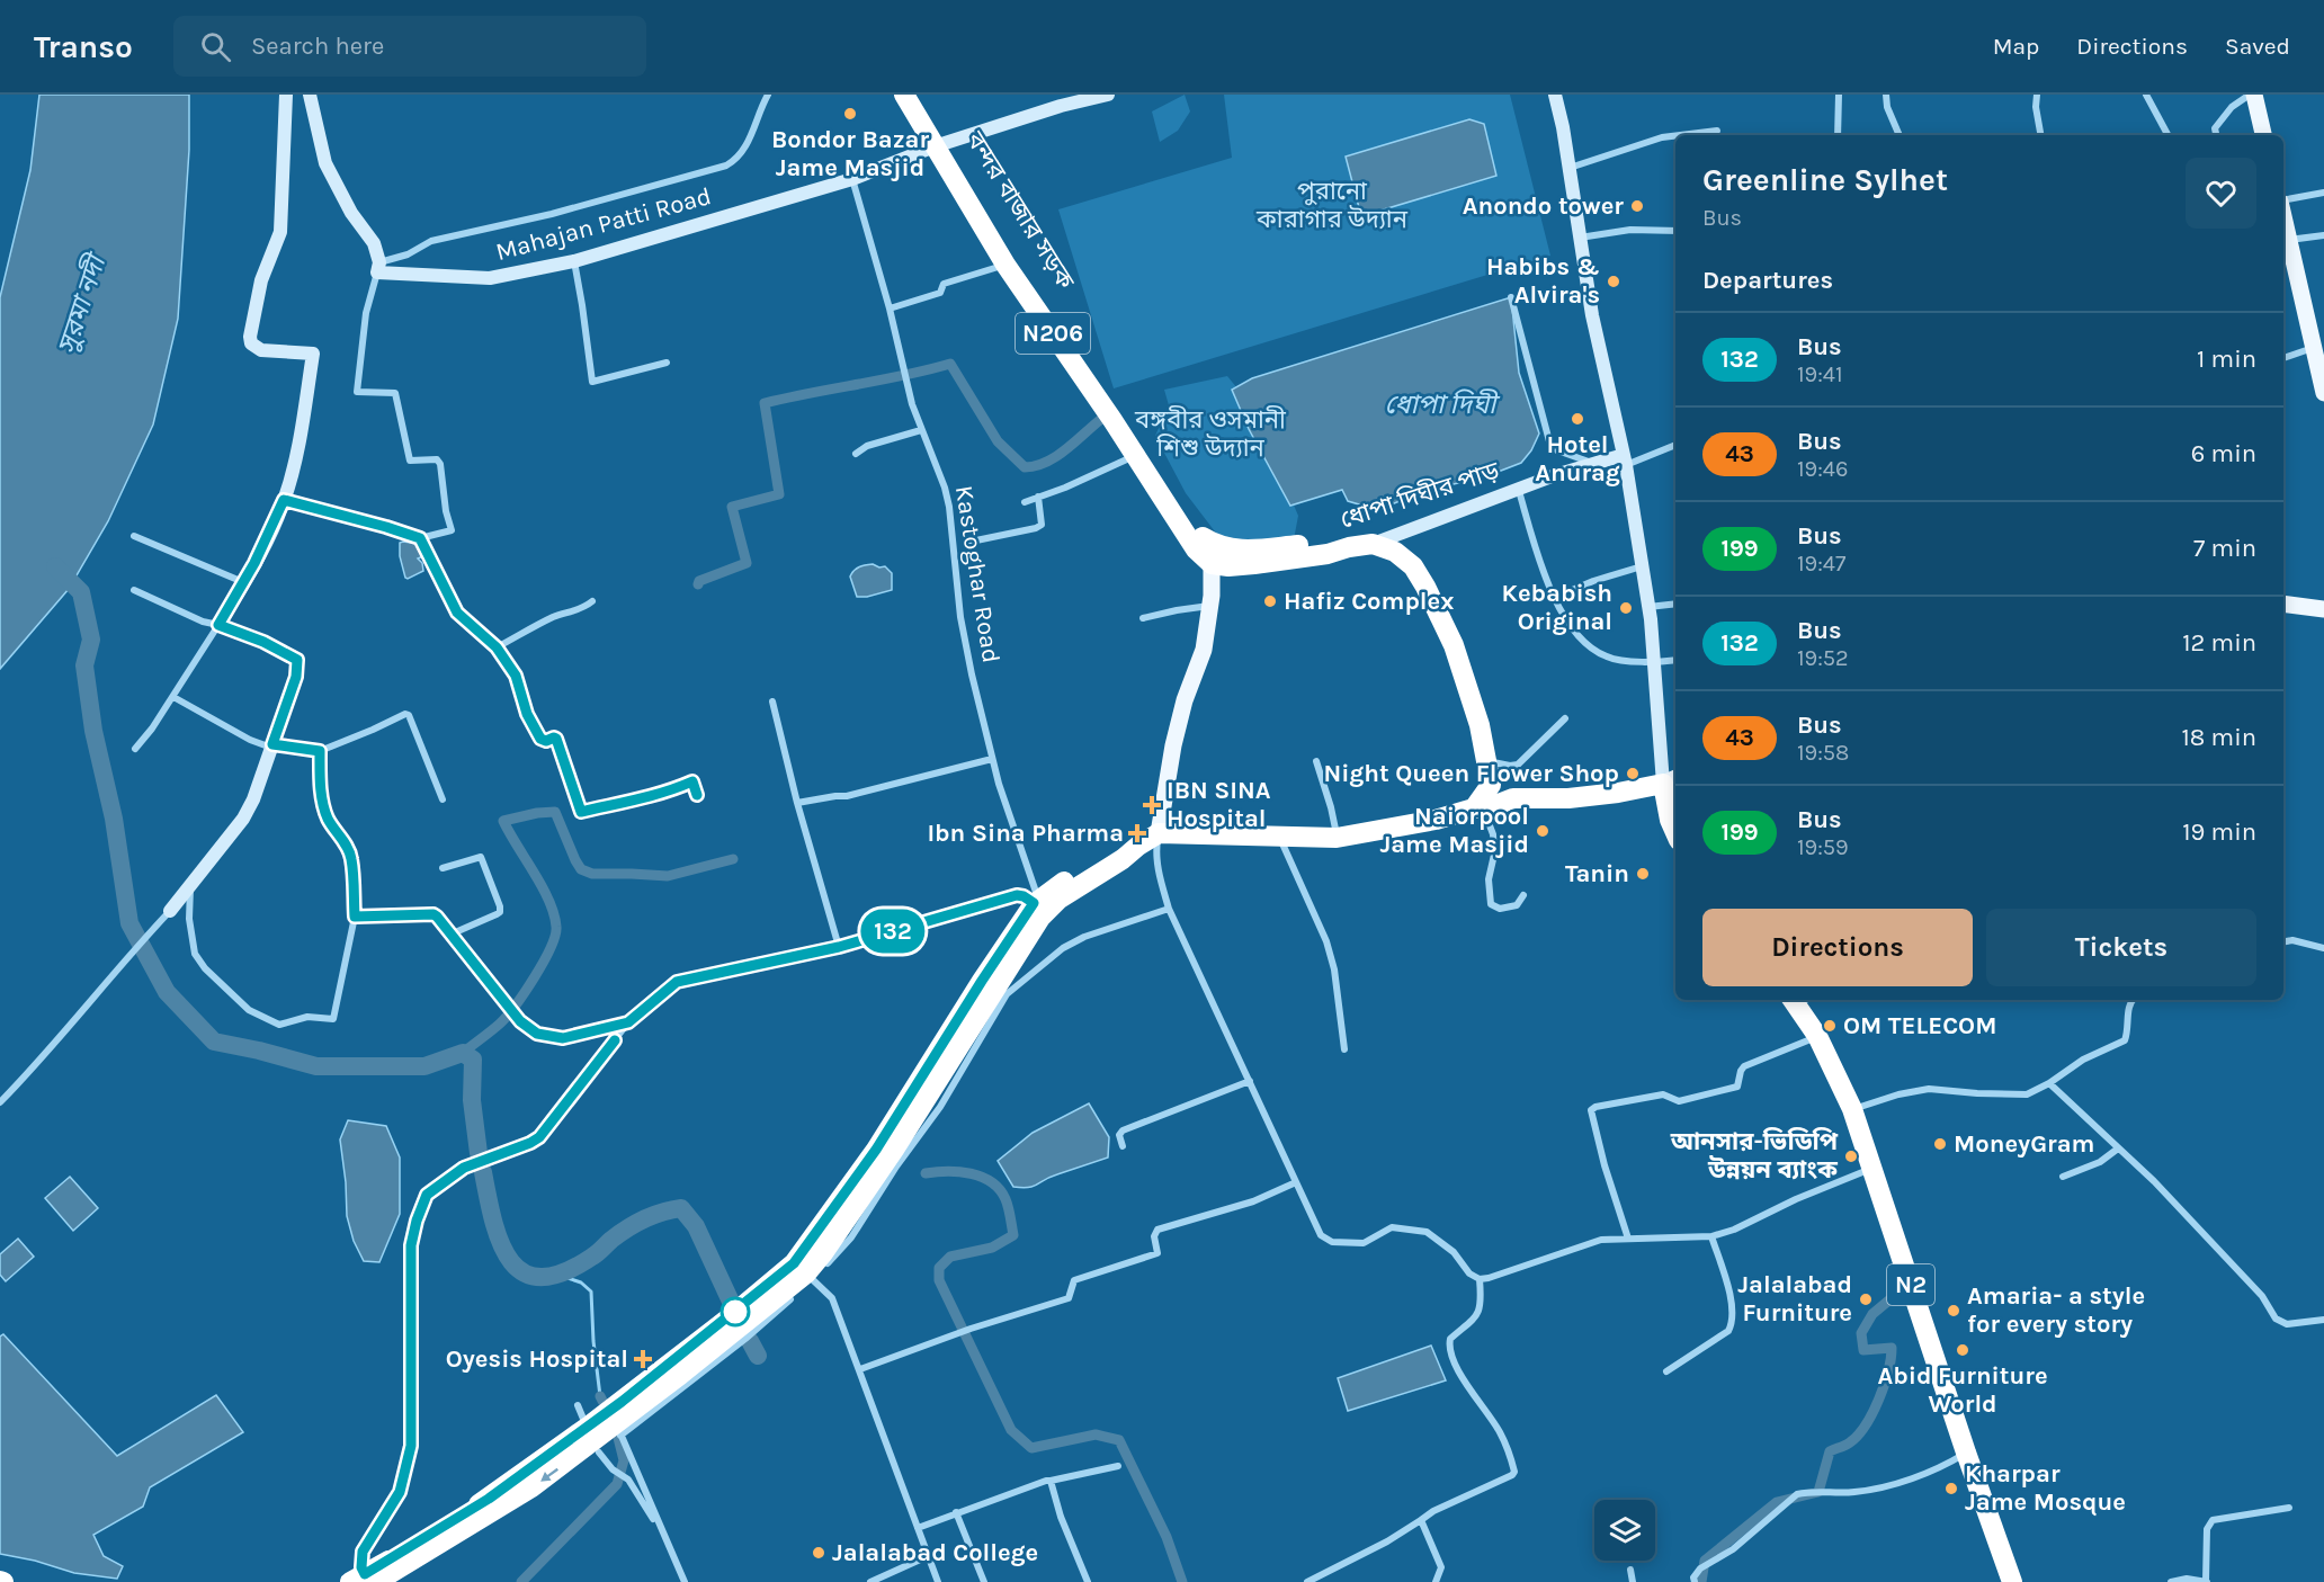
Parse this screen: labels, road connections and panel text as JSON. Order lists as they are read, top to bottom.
{
  "streets": {
    "highway": [
      "বন্দর বাজার সড়ক",
      "N206",
      "ধোপা দিঘীর পাড়",
      "N2"
    ],
    "street": ["Mahajan Patti Road", "Kastoghar Road"]
  },
  "crossings": [
    ["বন্দর বাজার সড়ক", "Mahajan Patti Road"],
    ["বন্দর বাজার সড়ক", "N206"],
    ["বন্দর বাজার সড়ক", "ধোপা দিঘীর পাড়"],
    ["Mahajan Patti Road", "N206"],
    ["Mahajan Patti Road", "Kastoghar Road"],
    ["N206", "ধোপা দিঘীর পাড়"]
  ],
  "water": ["সুরমা নদী", "ধোপা দিঘী"],
  "parks": ["পুরানো কারাগার উদ্যান", "বঙ্গবীর ওসমানী শিশু উদ্যান"],
  "places": {
    "other": [
      "Bondor Bazar Jame Masjid",
      "Anondo tower",
      "Habibs & Alvira's",
      "Hotel Anurag",
      "Hafiz Complex",
      "Kebabish Original",
      "Night Queen Flower Shop",
      "Naiorpool Jame Masjid",
      "Tanin",
      "OM TELECOM",
      "MoneyGram",
      "আনসার-ভিডিপি উন্নয়ন ব্যাংক",
      "Jalalabad Furniture",
      "Amaria- a style for every story",
      "Abid Furniture World",
      "Kharpar Jame Mosque",
      "Jalalabad College"
    ],
    "health": ["IBN SINA Hospital", "Ibn Sina Pharma", "Oyesis Hospital"]
  },
  "lines": ["bus line 132"],
  "page": {
    "header": "Transo",
    "search": "Search here",
    "nav": ["Map", "Directions", "Saved"],
    "on_map": "132",
    "heading": [
      ["Greenline Sylhet", "Bus"],
      "Departures"
    ],
    "list": [
      {
        "mark": "132",
        "name": "Bus",
        "note": "19:41",
        "value": "1 min"
      },
      {
        "mark": "43",
        "name": "Bus",
        "note": "19:46",
        "value": "6 min"
      },
      {
        "mark": "199",
        "name": "Bus",
        "note": "19:47",
        "value": "7 min"
      },
      {
        "mark": "132",
        "name": "Bus",
        "note": "19:52",
        "value": "12 min"
      },
      {
        "mark": "43",
        "name": "Bus",
        "note": "19:58",
        "value": "18 min"
      },
      {
        "mark": "199",
        "name": "Bus",
        "note": "19:59",
        "value": "19 min"
      }
    ],
    "buttons": ["Directions", "Tickets"]
  }
}
